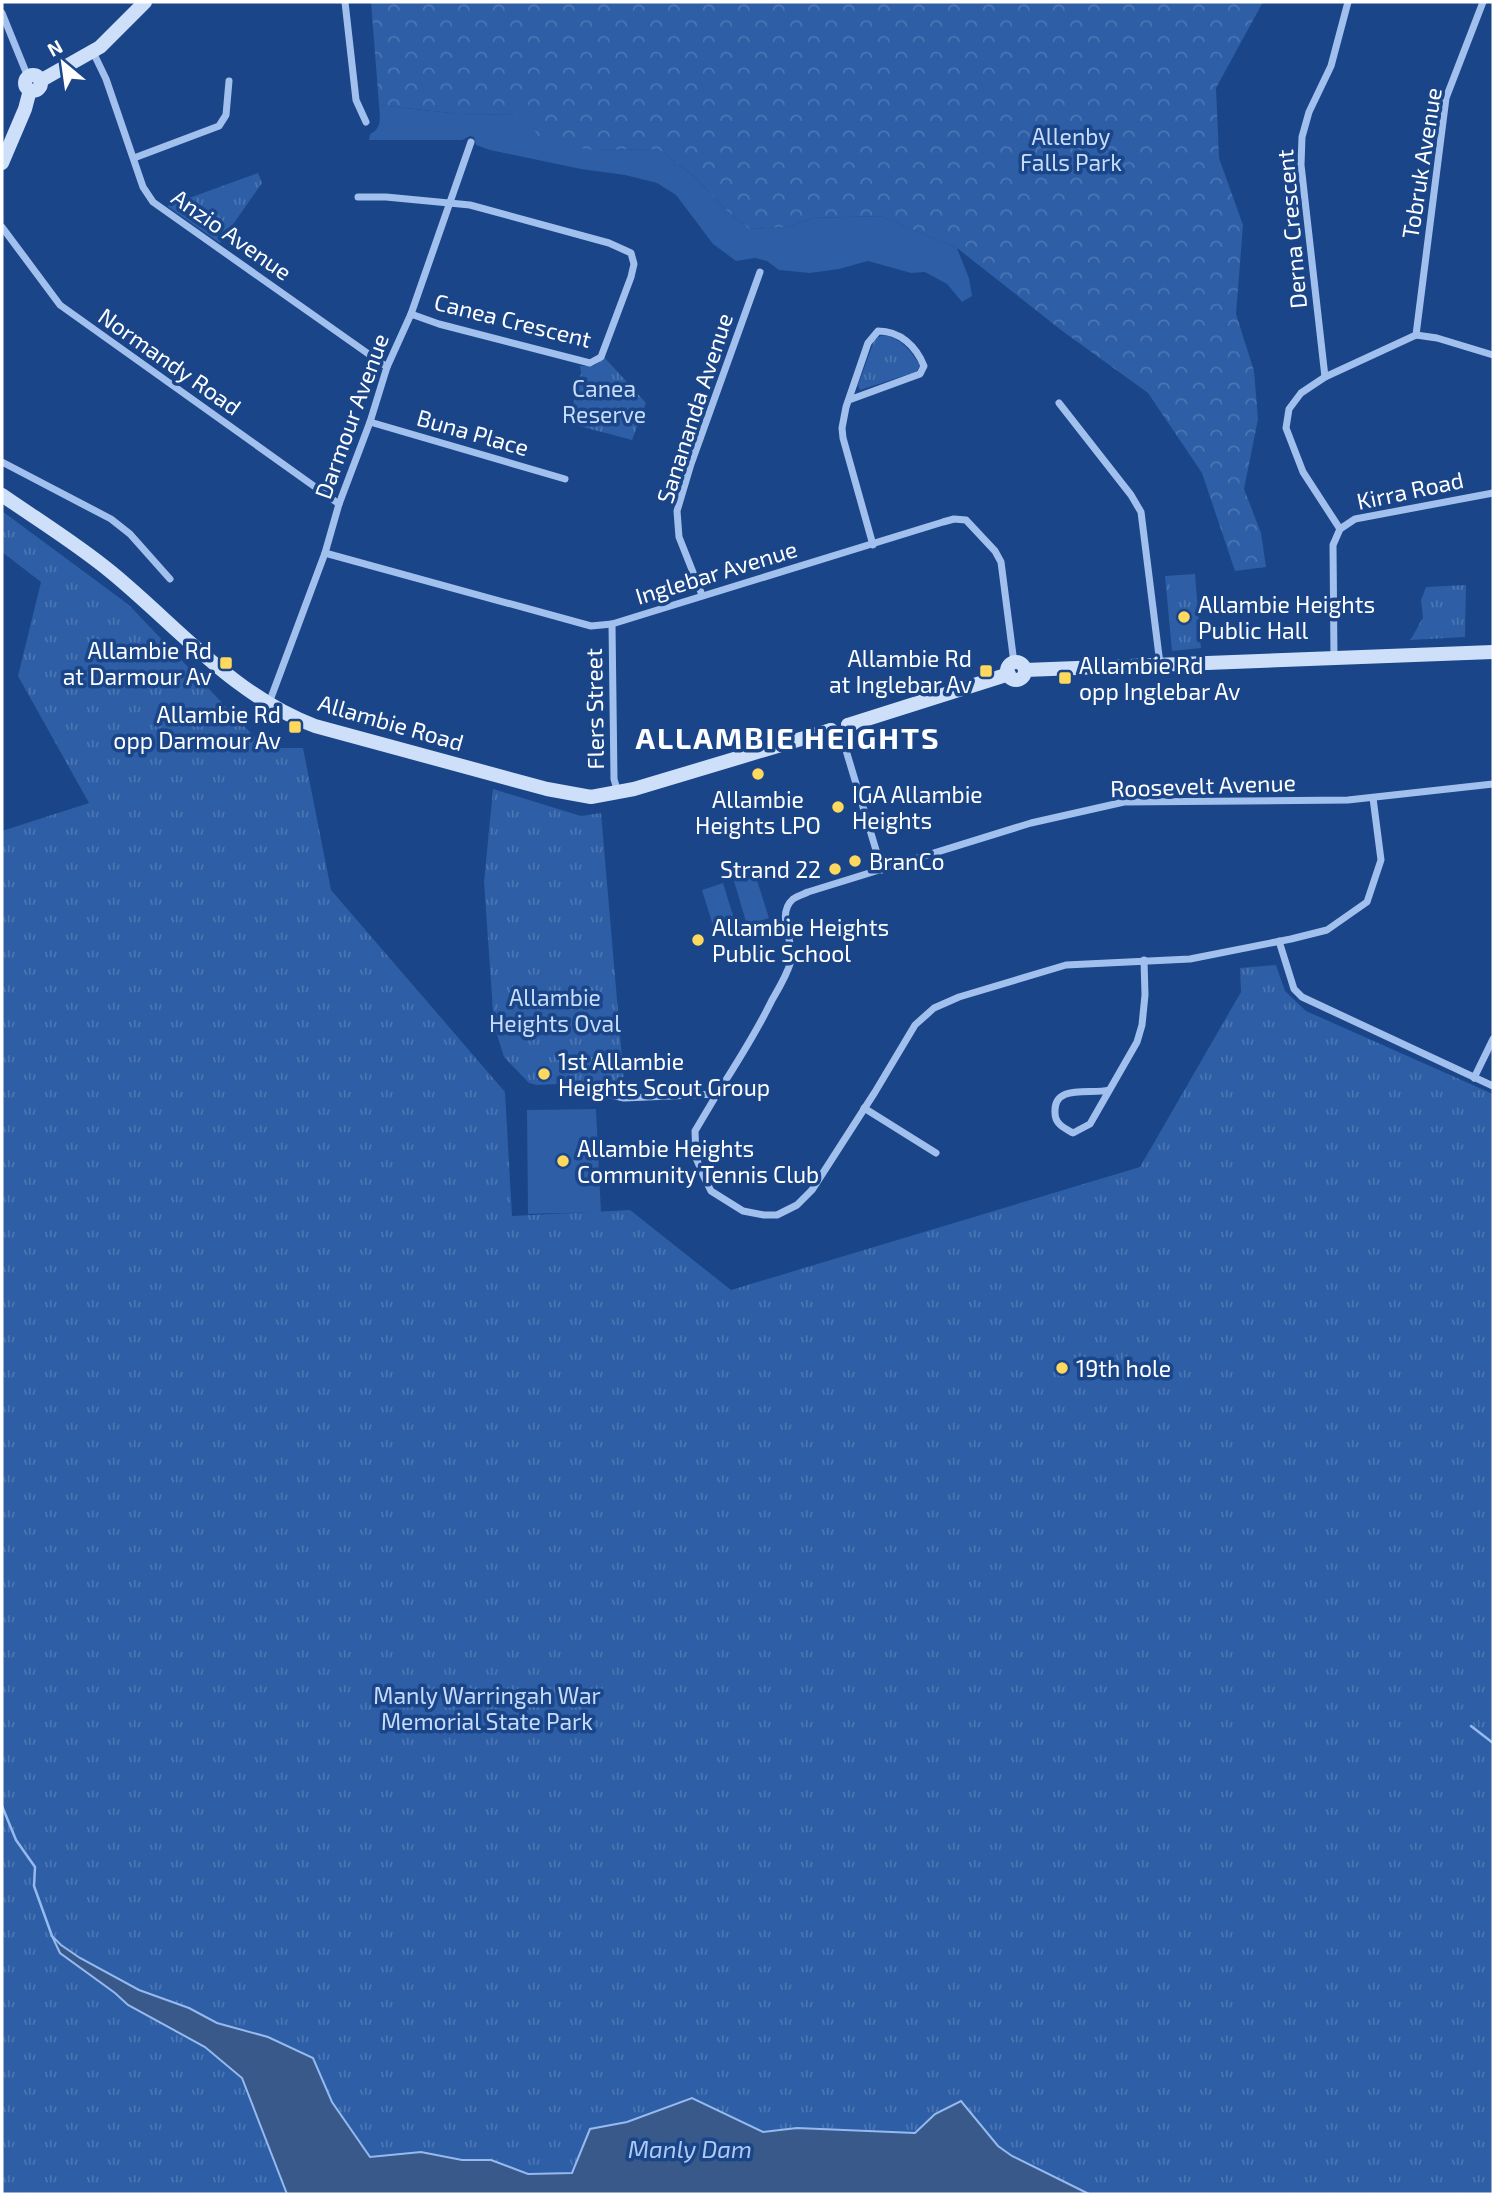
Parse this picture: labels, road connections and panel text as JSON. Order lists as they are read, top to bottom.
{
  "streets": {
    "main road": ["Allambie Road"],
    "street": [
      "Tobruk Avenue",
      "Derna Crescent",
      "Anzio Avenue",
      "Canea Crescent",
      "Normandy Road",
      "Sanananda Avenue",
      "Darmour Avenue",
      "Buna Place",
      "Kirra Road",
      "Inglebar Avenue",
      "Flers Street",
      "Roosevelt Avenue"
    ]
  },
  "crossings": [
    ["Anzio Avenue", "Darmour Avenue"],
    ["Canea Crescent", "Darmour Avenue"],
    ["Normandy Road", "Darmour Avenue"],
    ["Sanananda Avenue", "Inglebar Avenue"],
    ["Darmour Avenue", "Buna Place"],
    ["Darmour Avenue", "Inglebar Avenue"],
    ["Darmour Avenue", "Allambie Road"],
    ["Kirra Road", "Allambie Road"],
    ["Inglebar Avenue", "Flers Street"],
    ["Inglebar Avenue", "Allambie Road"],
    ["Flers Street", "Allambie Road"]
  ],
  "districts": ["ALLAMBIE HEIGHTS"],
  "water": ["Manly Dam"],
  "parks": [
    "Allenby Falls Park",
    "Canea Reserve",
    "Allambie Heights Oval",
    "Manly Warringah War Memorial State Park"
  ],
  "places": {
    "other": [
      "Allambie Heights Public Hall",
      "Allambie Heights LPO",
      "IGA Allambie Heights",
      "BranCo",
      "Strand 22",
      "Allambie Heights Public School",
      "1st Allambie Heights Scout Group",
      "Allambie Heights Community Tennis Club",
      "19th hole"
    ],
    "transit": [
      "Allambie Rd at Darmour Av",
      "Allambie Rd at Inglebar Av",
      "Allambie Rd opp Inglebar Av",
      "Allambie Rd opp Darmour Av"
    ]
  },
  "north": "top left"
}
